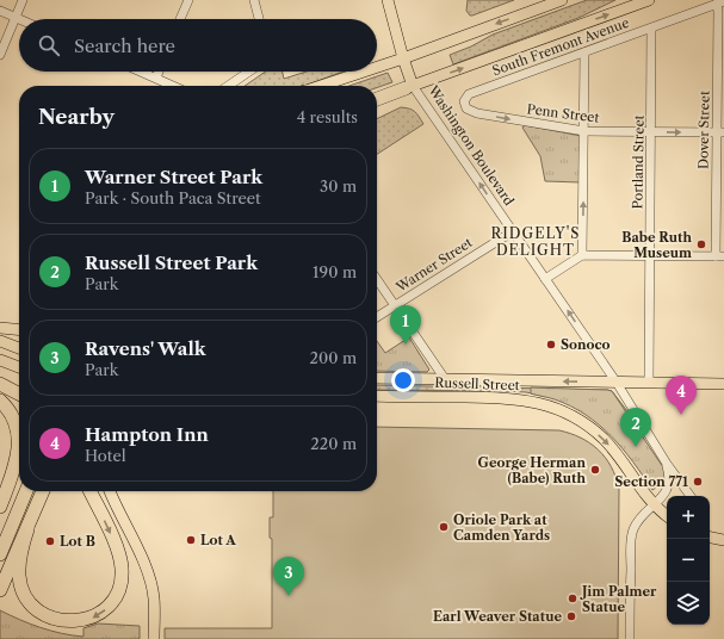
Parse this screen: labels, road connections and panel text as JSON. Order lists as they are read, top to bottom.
{
  "streets": {
    "main road": ["Washington Boulevard", "Russell Street"],
    "street": [
      "South Fremont Avenue",
      "Penn Street",
      "Dover Street",
      "Portland Street",
      "Warner Street"
    ]
  },
  "crossings": [
    ["South Fremont Avenue", "Penn Street"],
    ["South Fremont Avenue", "Dover Street"],
    ["South Fremont Avenue", "Portland Street"],
    ["Penn Street", "Dover Street"],
    ["Penn Street", "Portland Street"],
    ["Washington Boulevard", "Warner Street"],
    ["Washington Boulevard", "Russell Street"],
    ["Portland Street", "Russell Street"]
  ],
  "one_way": ["Penn Street", "Washington Boulevard"],
  "districts": ["RIDGELY'S DELIGHT"],
  "places": [
    "Babe Ruth Museum",
    "Sonoco",
    "George Herman (Babe) Ruth",
    "Section 771",
    "Oriole Park at Camden Yards",
    "Lot A",
    "Lot B",
    "Jim Palmer Statue",
    "Earl Weaver Statue"
  ],
  "page": {
    "search": "Search here",
    "heading": ["Nearby", "4 results"],
    "list": [
      {
        "mark": "1",
        "name": "Warner Street Park",
        "note": "Park · South Paca Street",
        "value": "30 m"
      },
      {
        "mark": "2",
        "name": "Russell Street Park",
        "note": "Park",
        "value": "190 m"
      },
      {
        "mark": "3",
        "name": "Ravens' Walk",
        "note": "Park",
        "value": "200 m"
      },
      {
        "mark": "4",
        "name": "Hampton Inn",
        "note": "Hotel",
        "value": "220 m"
      }
    ],
    "pins": [
      "1",
      "4",
      "2",
      "3"
    ],
    "map_buttons": ["+", "−"]
  }
}
